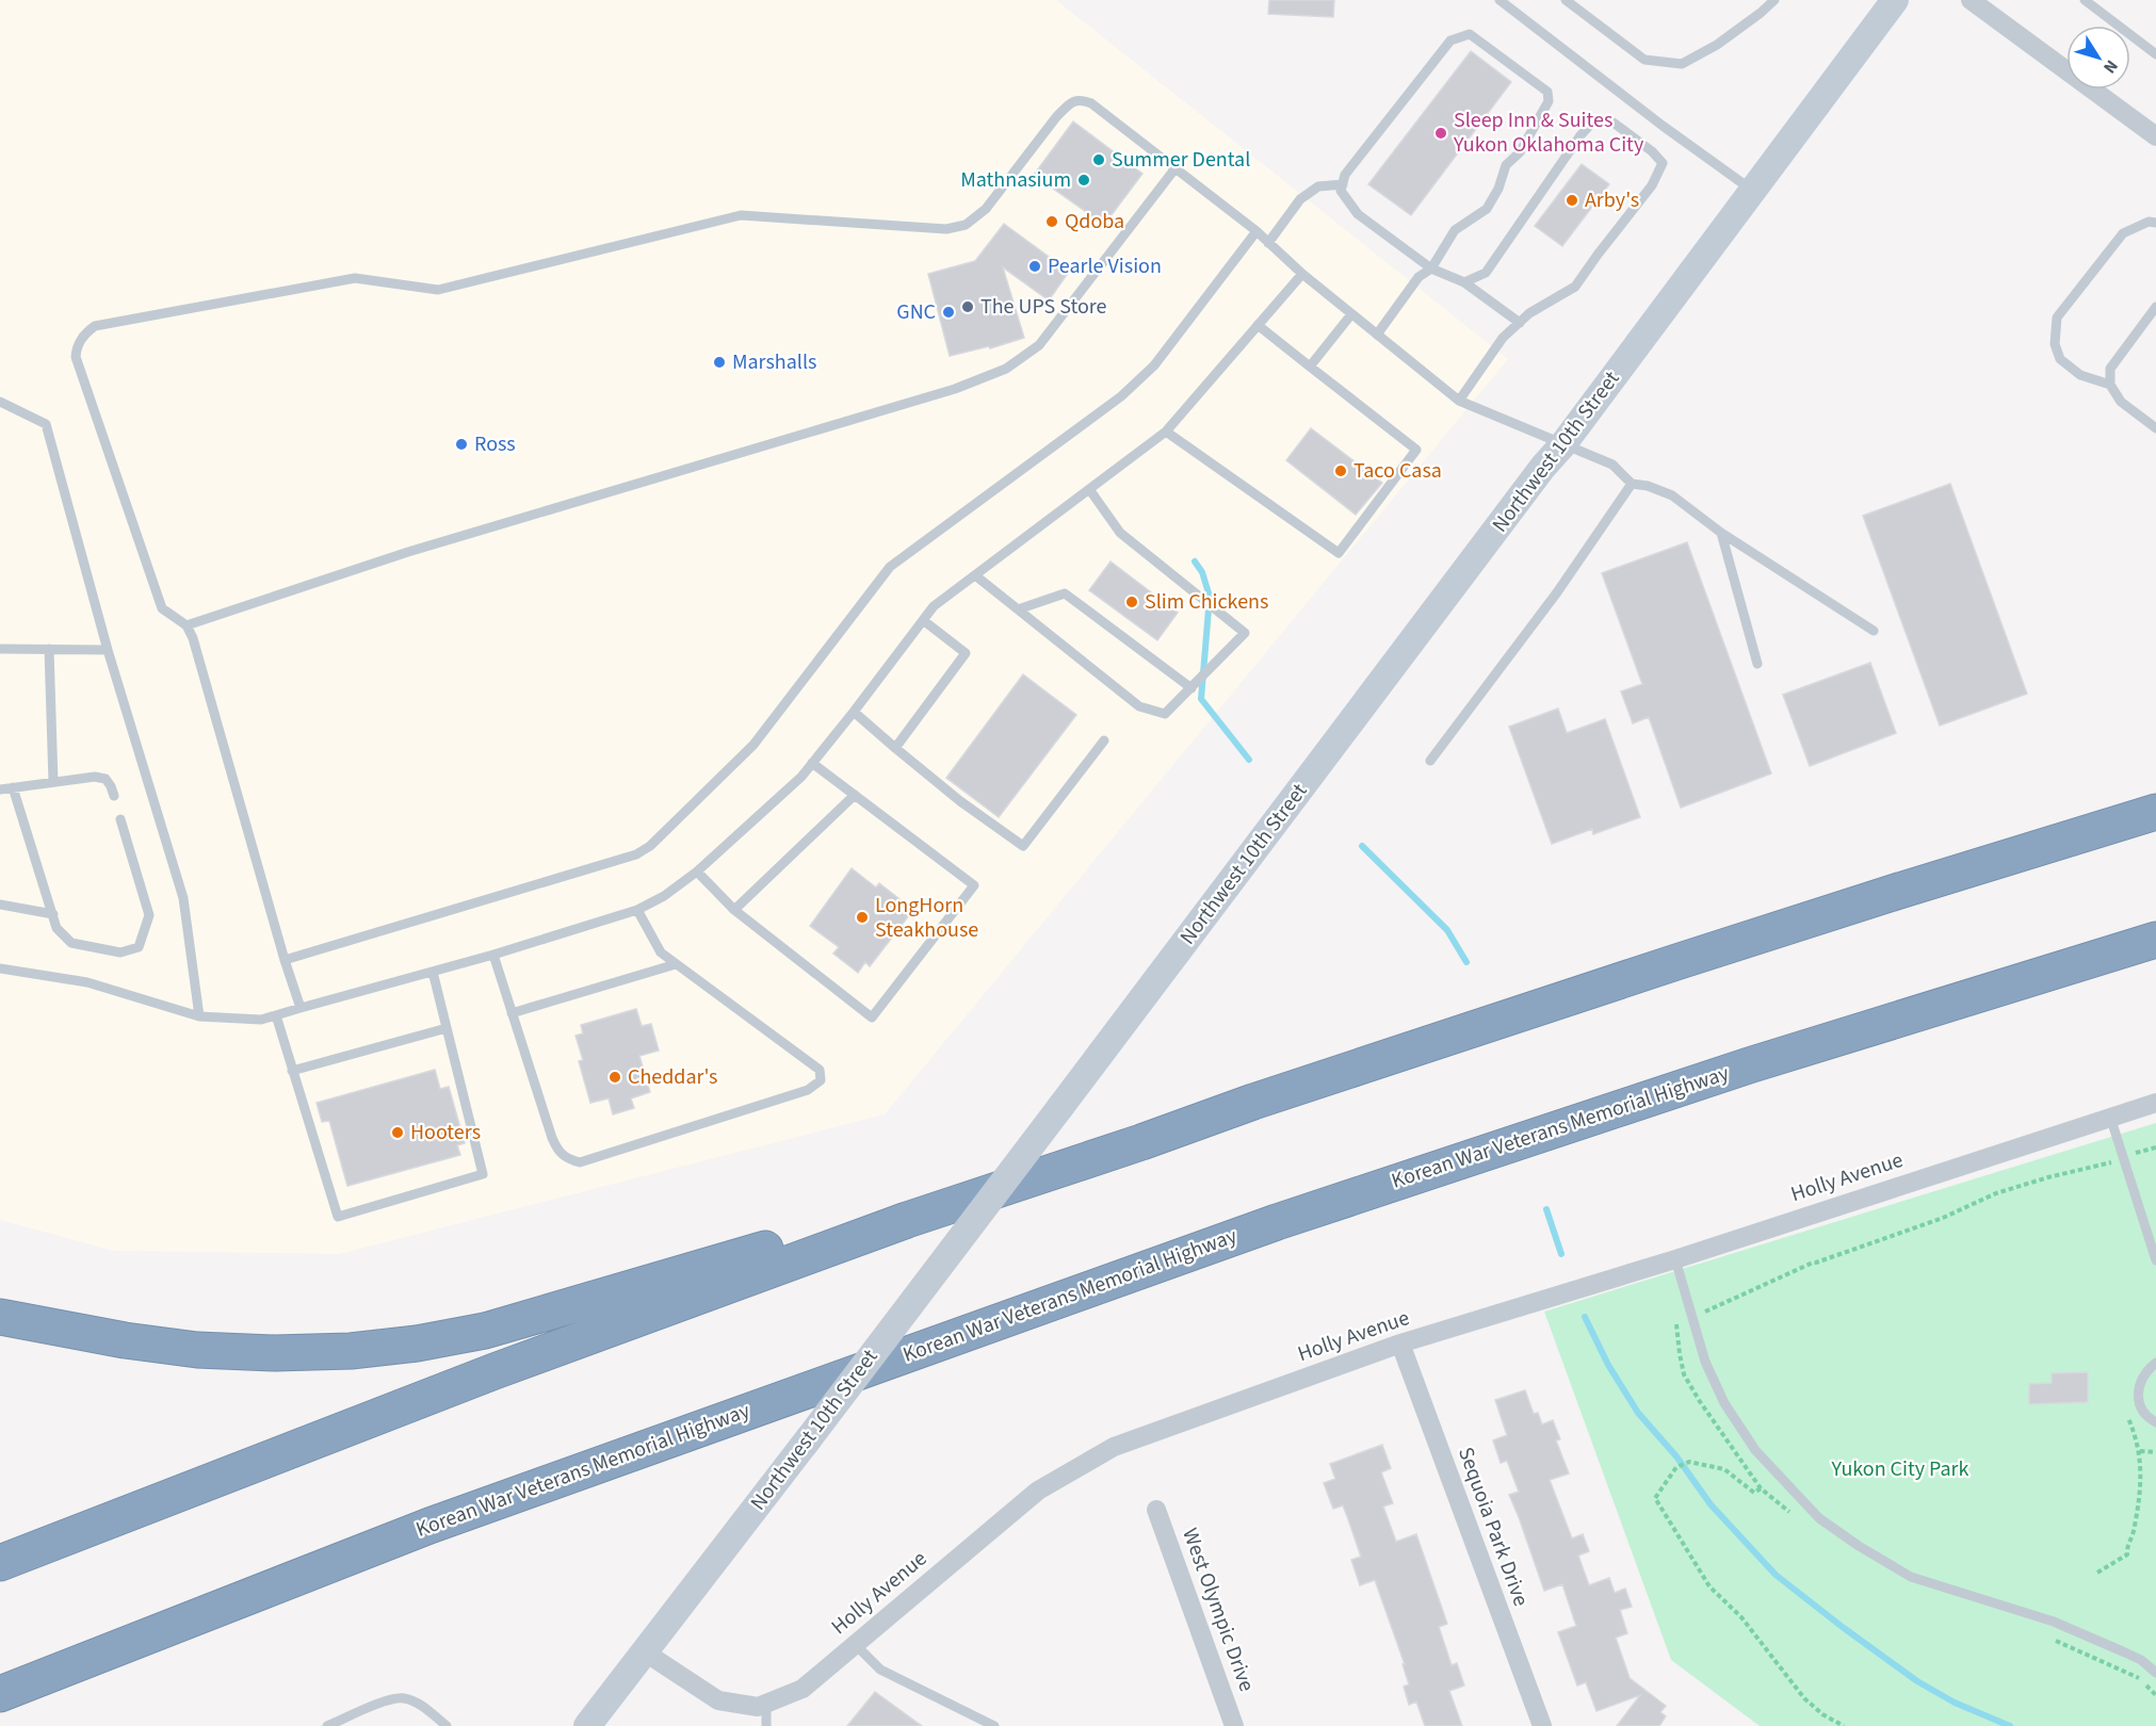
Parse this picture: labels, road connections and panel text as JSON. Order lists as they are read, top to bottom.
{
  "streets": {
    "highway": ["Korean War Veterans Memorial Highway"],
    "main road": ["Northwest 10th Street"],
    "street": ["Holly Avenue", "Sequoia Park Drive", "West Olympic Drive"]
  },
  "crossings": [
    ["Northwest 10th Street", "Holly Avenue"],
    ["Holly Avenue", "Sequoia Park Drive"]
  ],
  "parks": ["Yukon City Park"],
  "places": [
    "Sleep Inn & Suites Yukon Oklahoma City",
    "Summer Dental",
    "Mathnasium",
    "Arby's",
    "Qdoba",
    "Pearle Vision",
    "The UPS Store",
    "GNC",
    "Marshalls",
    "Ross",
    "Taco Casa",
    "Slim Chickens",
    "LongHorn Steakhouse",
    "Cheddar's",
    "Hooters"
  ],
  "north": "bottom right"
}
